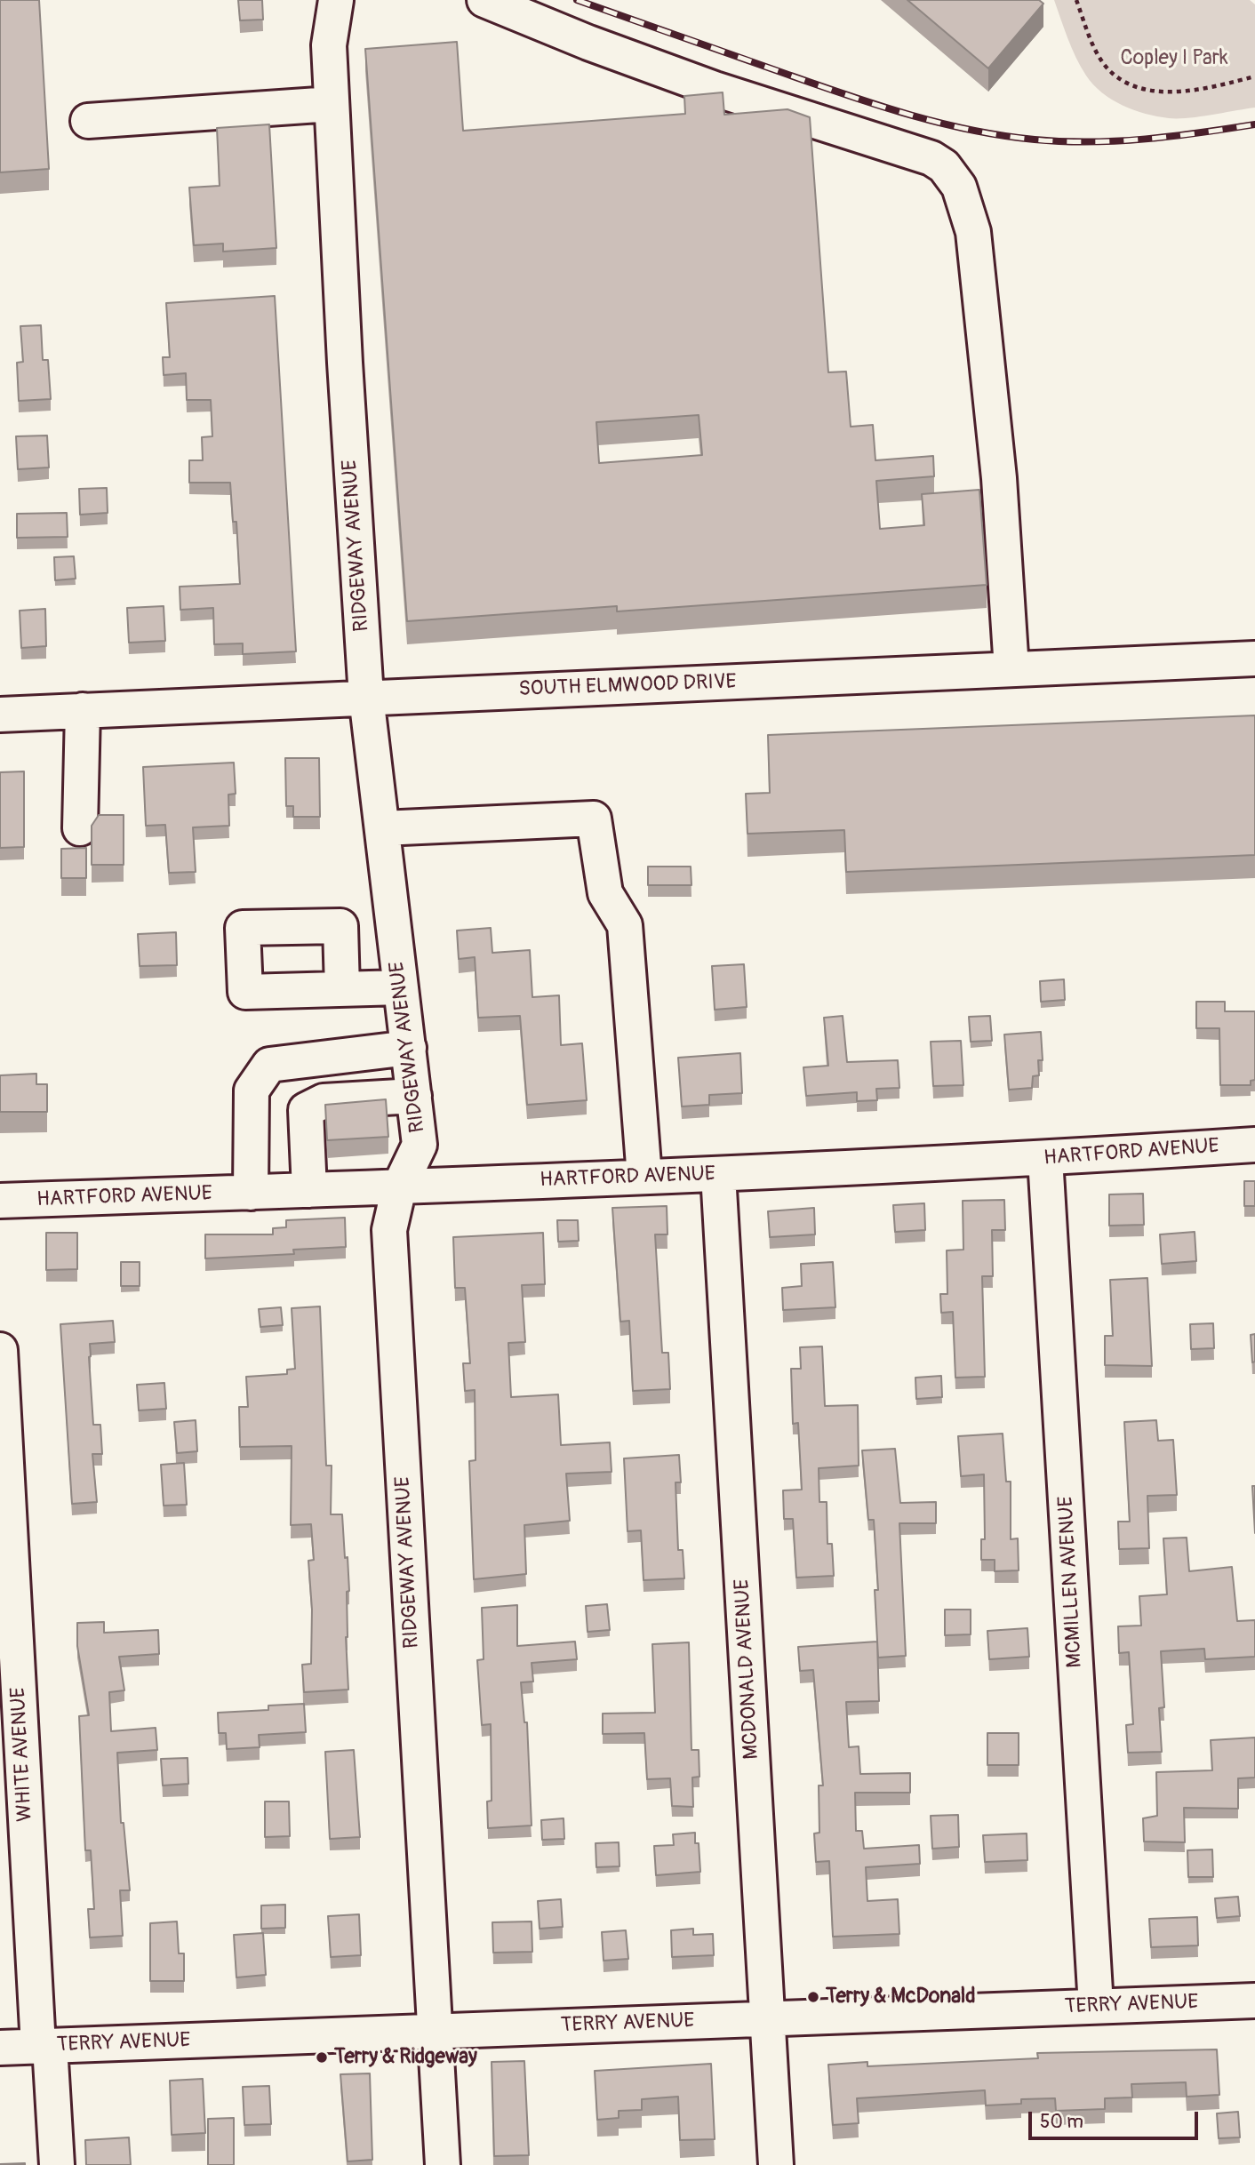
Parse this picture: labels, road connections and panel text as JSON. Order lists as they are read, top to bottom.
{
  "streets": {
    "street": [
      "RIDGEWAY AVENUE",
      "SOUTH ELMWOOD DRIVE",
      "HARTFORD AVENUE",
      "MCMILLEN AVENUE",
      "MCDONALD AVENUE",
      "WHITE AVENUE",
      "TERRY AVENUE"
    ]
  },
  "crossings": [
    ["RIDGEWAY AVENUE", "SOUTH ELMWOOD DRIVE"],
    ["RIDGEWAY AVENUE", "HARTFORD AVENUE"],
    ["RIDGEWAY AVENUE", "TERRY AVENUE"],
    ["HARTFORD AVENUE", "MCMILLEN AVENUE"],
    ["HARTFORD AVENUE", "MCDONALD AVENUE"],
    ["MCMILLEN AVENUE", "TERRY AVENUE"],
    ["MCDONALD AVENUE", "TERRY AVENUE"],
    ["WHITE AVENUE", "TERRY AVENUE"]
  ],
  "parks": ["Copley I Park"],
  "places": ["Terry & McDonald", "Terry & Ridgeway"],
  "scale_bar": "50 m"
}
